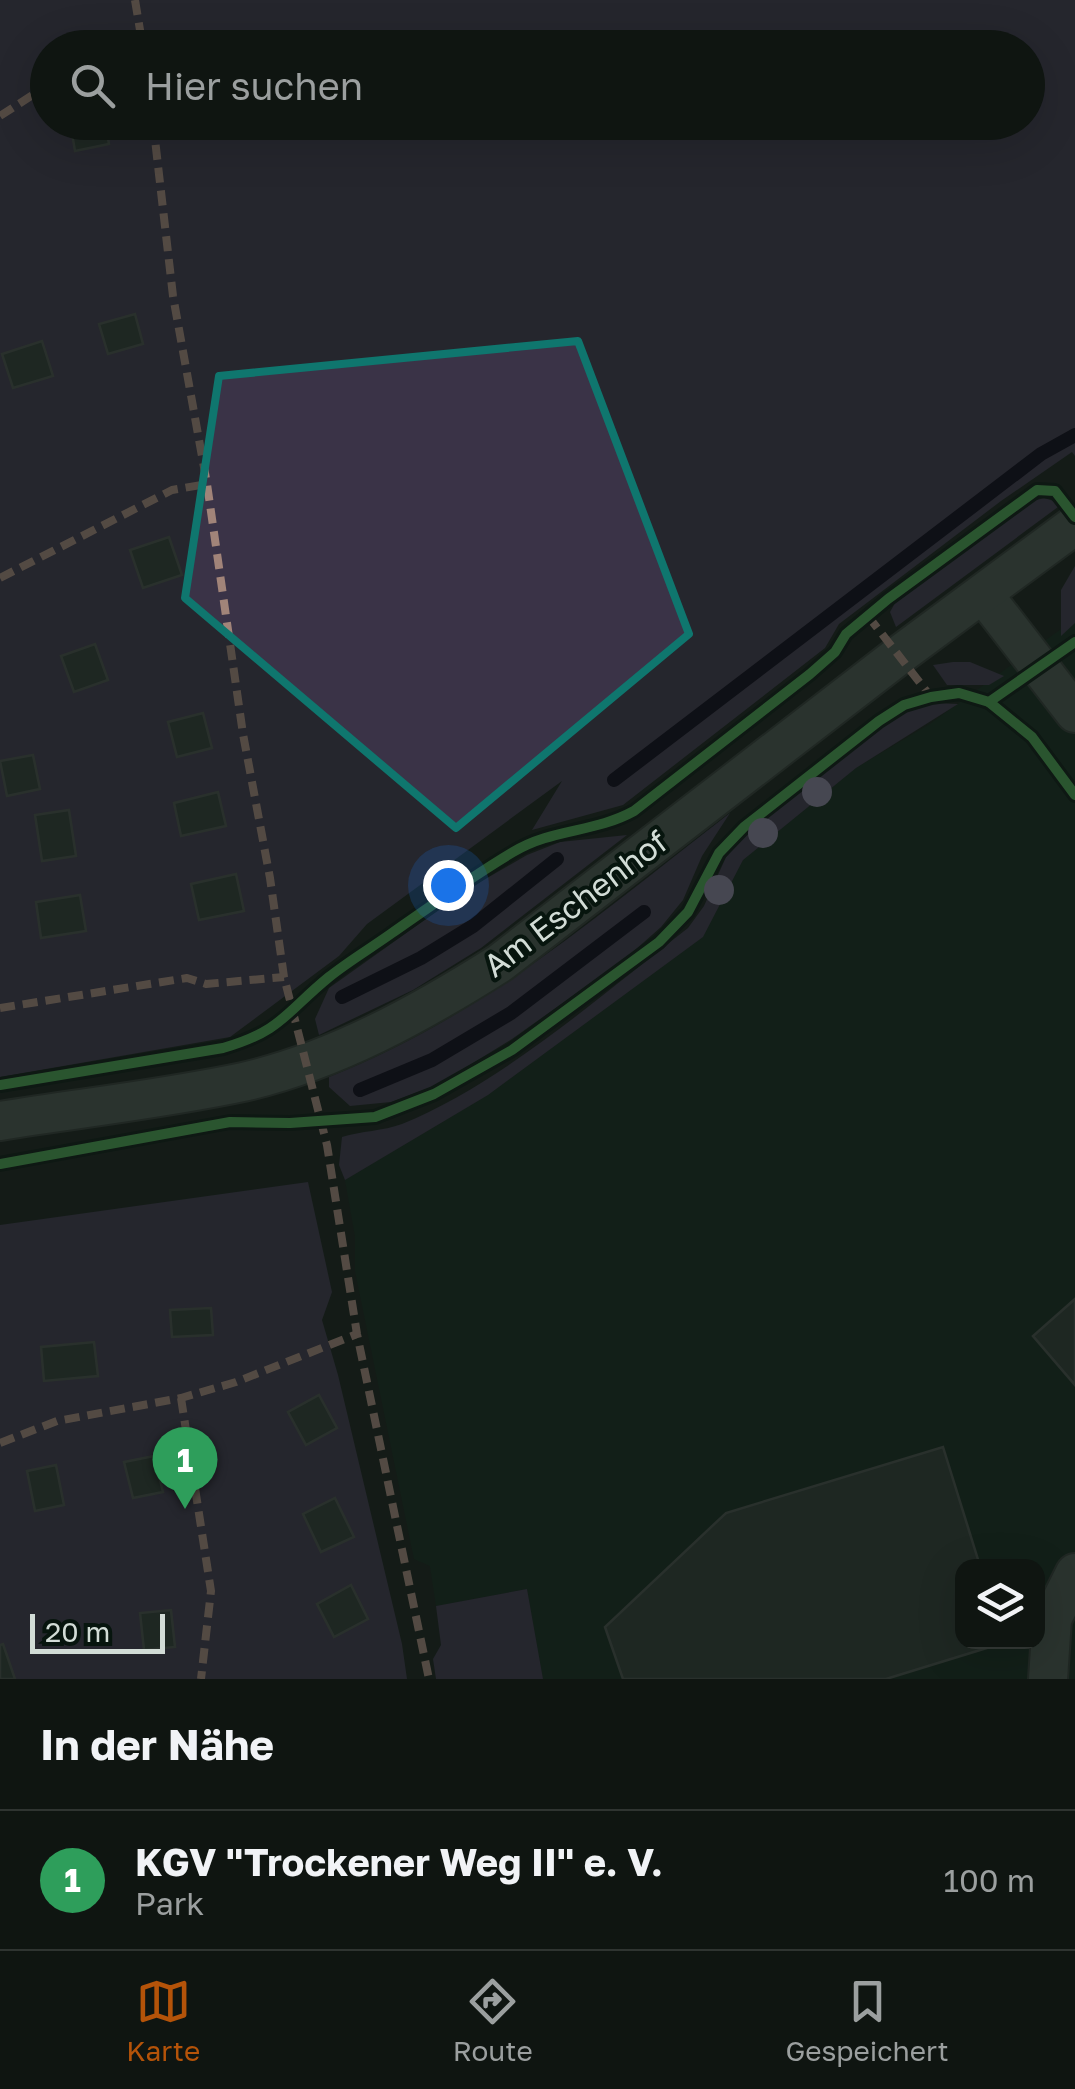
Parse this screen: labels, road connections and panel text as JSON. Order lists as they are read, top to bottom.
{
  "streets": {
    "street": ["Am Eschenhof"]
  },
  "scale_bar": "20 m",
  "page": {
    "search": "Hier suchen",
    "pins": "1",
    "scale": "20 m",
    "heading": "In der Nähe",
    "list": [
      {
        "mark": "1",
        "name": "KGV \"Trockener Weg II\" e. V.",
        "note": "Park",
        "value": "100 m"
      }
    ],
    "nav": ["Karte", "Route", "Gespeichert"]
  }
}
